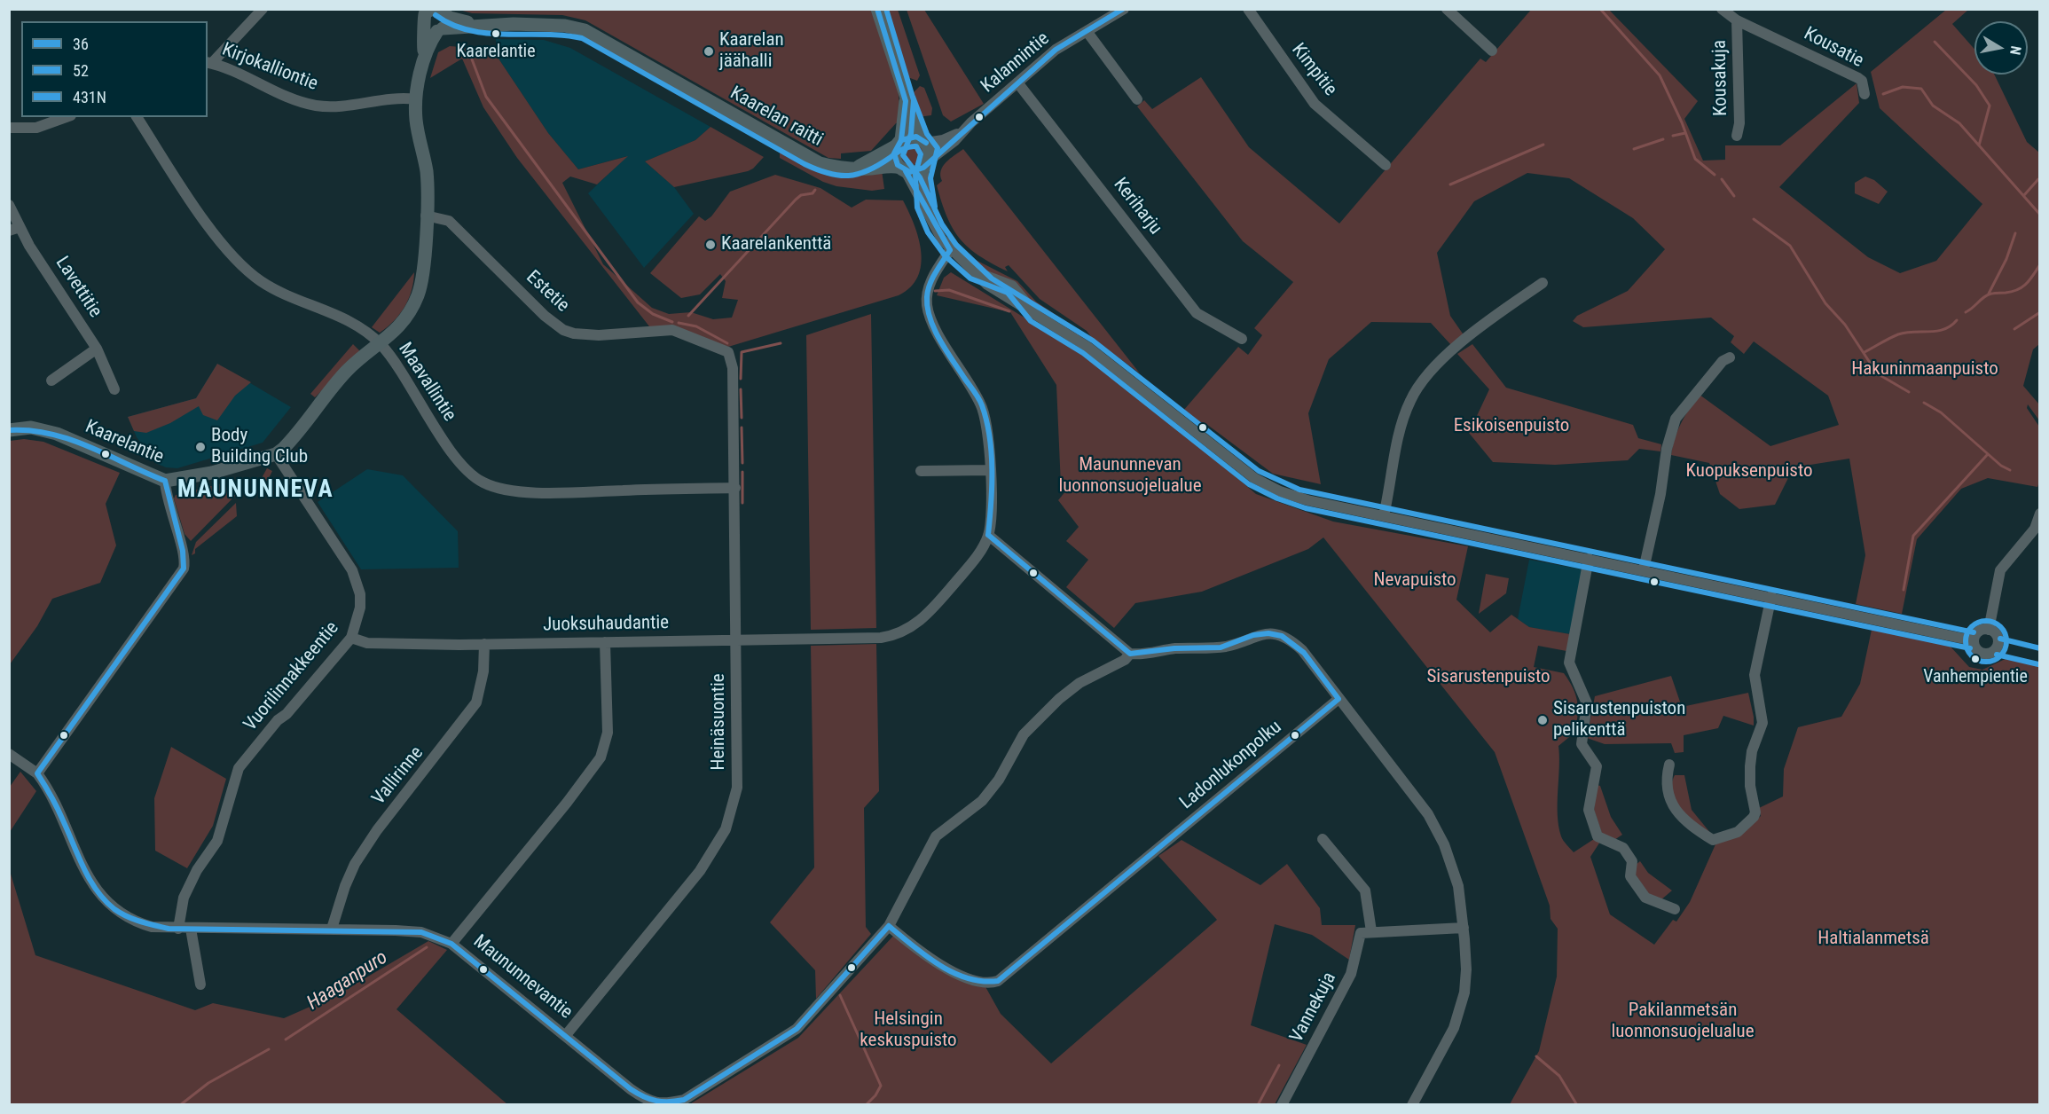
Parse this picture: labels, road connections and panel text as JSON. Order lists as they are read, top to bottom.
{
  "streets": {
    "main road": ["Kaarelan raitti", "Kaarelantie"],
    "street": [
      "Kousatie",
      "Kalannintie",
      "Kirjokalliontie",
      "Kimpitie",
      "Kousakuja",
      "Keriharju",
      "Lavettitie",
      "Estetie",
      "Maavallintie",
      "Juoksuhaudantie",
      "Vuorilinnakkeentie",
      "Heinäsuontie",
      "Ladonlukonpolku",
      "Vallirinne",
      "Maununnevantie",
      "Vannekuja"
    ]
  },
  "crossings": [
    ["Kousatie", "Kousakuja"],
    ["Kalannintie", "Kaarelan raitti"],
    ["Kalannintie", "Keriharju"],
    ["Kirjokalliontie", "Kaarelantie"],
    ["Kaarelan raitti", "Kaarelantie"],
    ["Estetie", "Kaarelantie"],
    ["Estetie", "Heinäsuontie"],
    ["Maavallintie", "Kaarelantie"],
    ["Maavallintie", "Heinäsuontie"],
    ["Kaarelantie", "Vuorilinnakkeentie"],
    ["Juoksuhaudantie", "Vuorilinnakkeentie"],
    ["Juoksuhaudantie", "Heinäsuontie"],
    ["Juoksuhaudantie", "Vallirinne"],
    ["Vuorilinnakkeentie", "Maununnevantie"],
    ["Heinäsuontie", "Maununnevantie"],
    ["Ladonlukonpolku", "Maununnevantie"],
    ["Vallirinne", "Maununnevantie"]
  ],
  "districts": ["MAUNUNNEVA"],
  "water": ["Haaganpuro"],
  "parks": [
    "Hakuninmaanpuisto",
    "Esikoisenpuisto",
    "Maununnevan luonnonsuojelualue",
    "Kuopuksenpuisto",
    "Nevapuisto",
    "Sisarustenpuisto",
    "Haltialanmetsä",
    "Pakilanmetsän luonnonsuojelualue",
    "Helsingin keskuspuisto"
  ],
  "places": [
    "Kaarelantie",
    "Kaarelan jäähalli",
    "Kaarelankenttä",
    "Body Building Club",
    "Vanhempientie",
    "Sisarustenpuiston pelikenttä"
  ],
  "lines": ["transit line 36", "transit line 431N", "transit line 52"],
  "legend": ["36", "52", "431N"],
  "north": "right"
}
